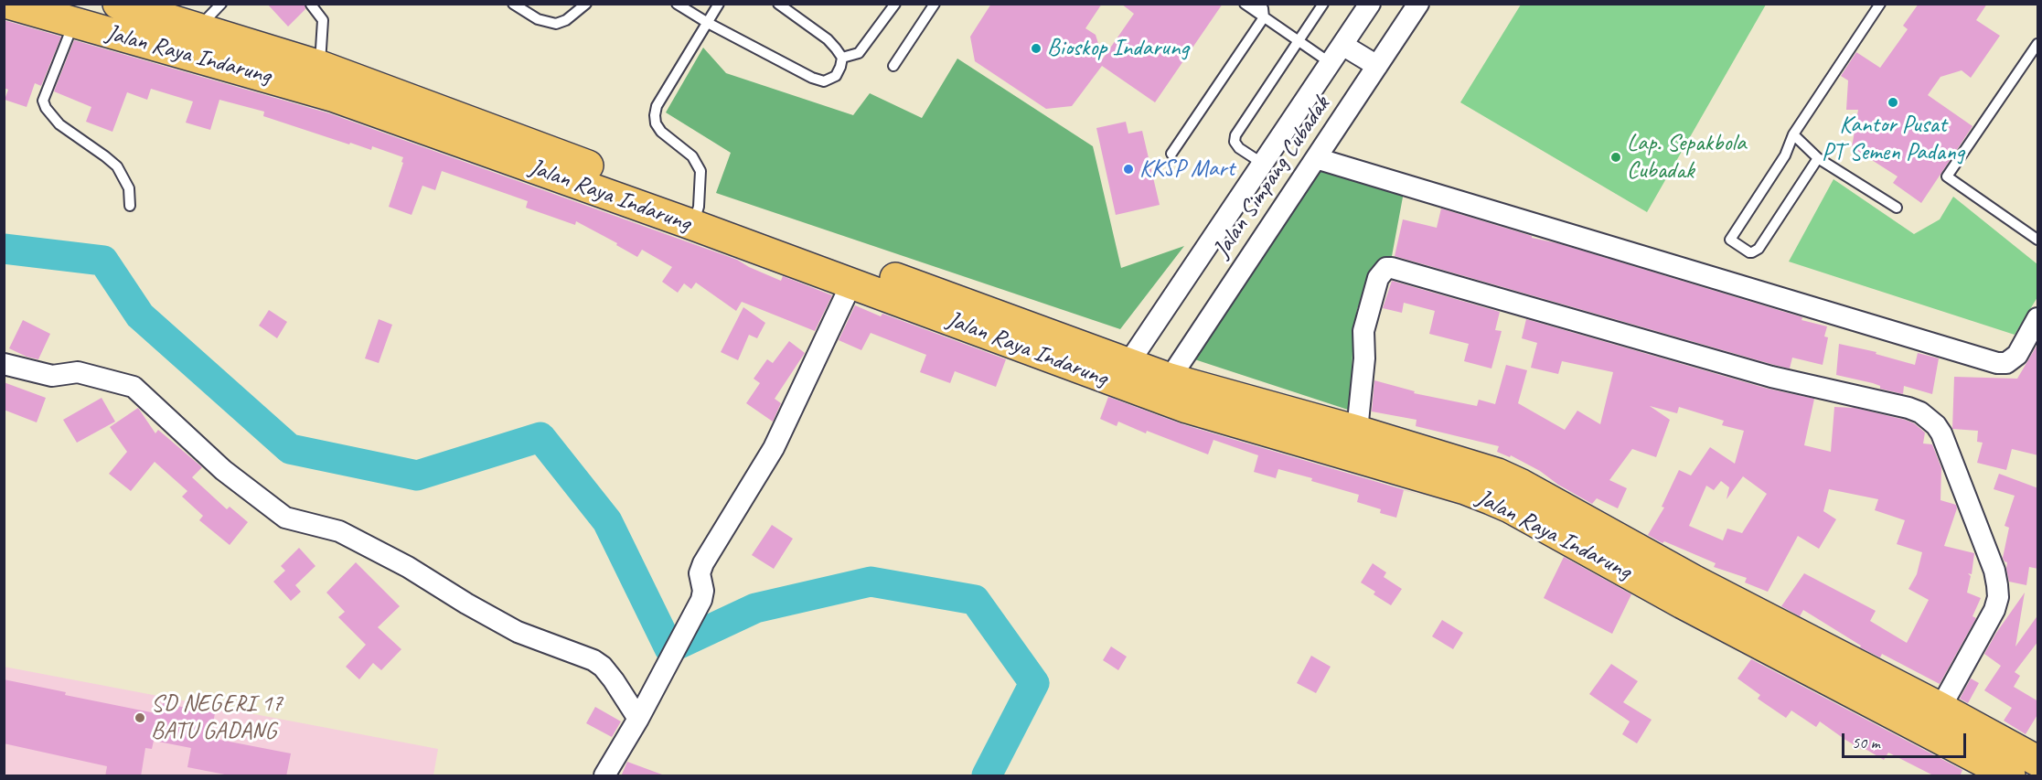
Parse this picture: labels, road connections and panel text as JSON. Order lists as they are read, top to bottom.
{
  "streets": {
    "highway": ["Jalan Raya Indarung"],
    "street": ["Jalan Simpang Cubadak"]
  },
  "crossings": [
    ["Jalan Raya Indarung", "Jalan Simpang Cubadak"]
  ],
  "places": [
    "Bioskop Indarung",
    "Kantor Pusat PT Semen Padang",
    "Lap. Sepakbola Cubadak",
    "KKSP Mart",
    "SD NEGERI 17 BATU GADANG"
  ],
  "scale_bar": "50 m"
}
